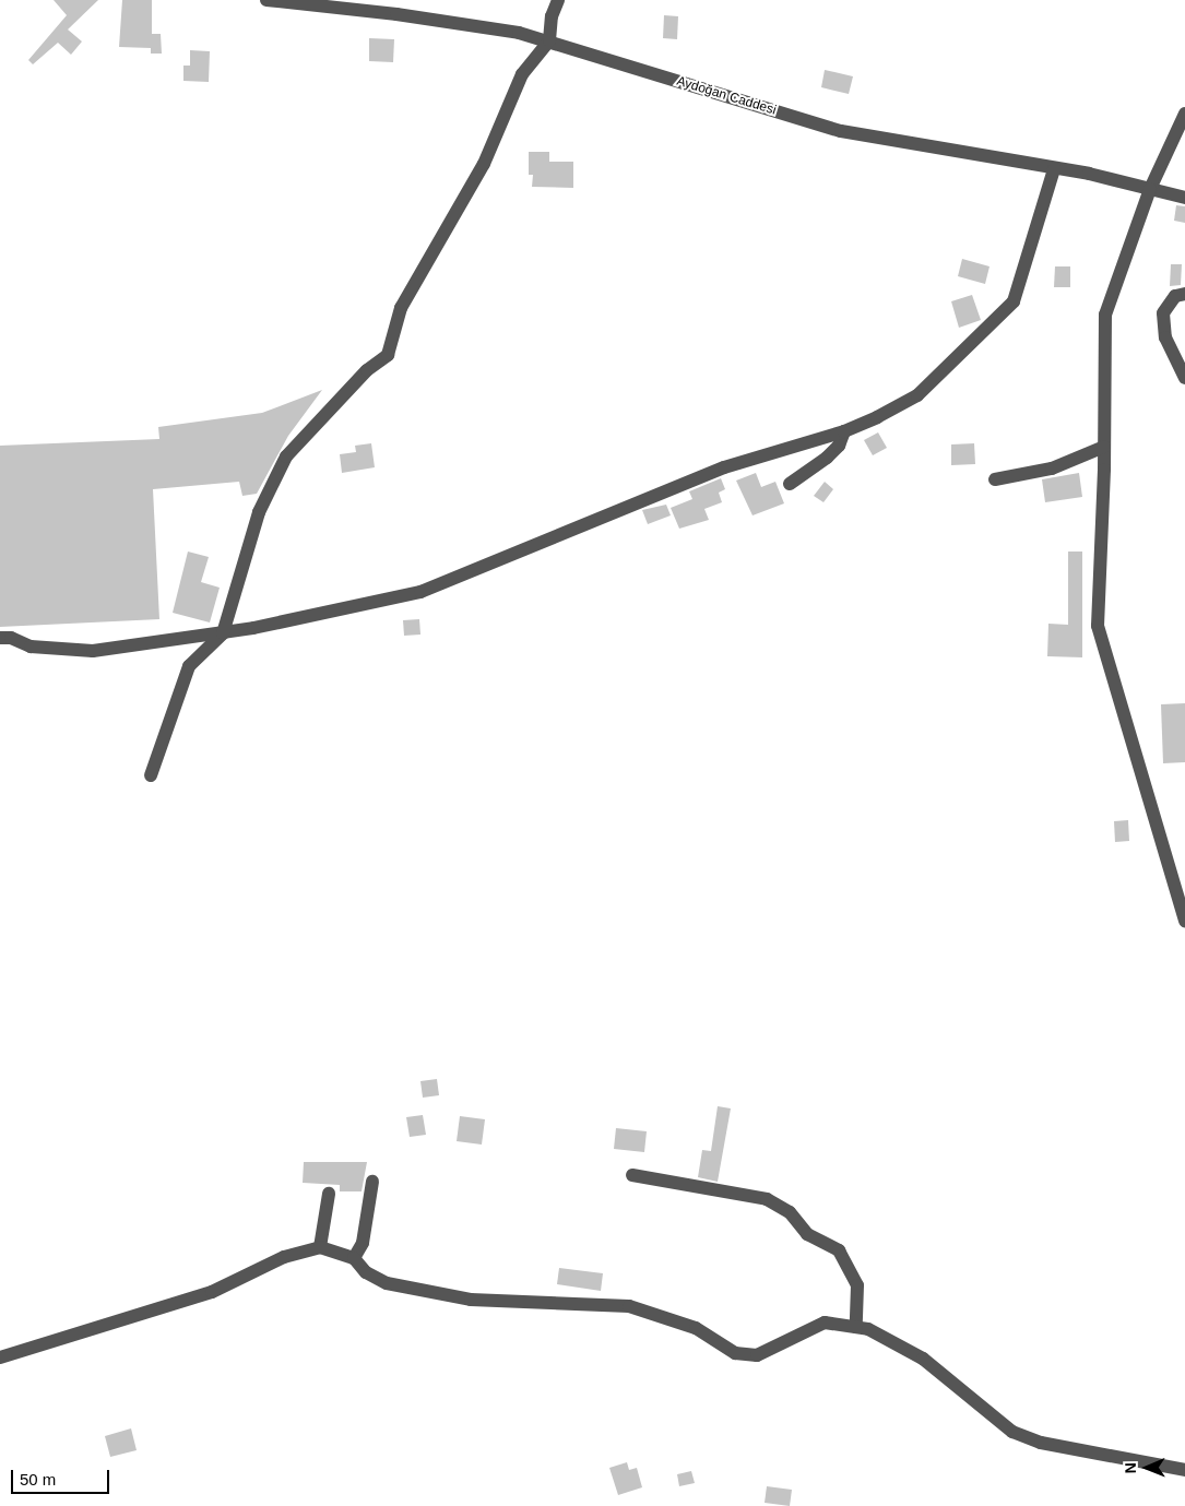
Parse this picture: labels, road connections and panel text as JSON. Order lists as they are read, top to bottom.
{
  "streets": {
    "street": ["Aydoğan Caddesi"]
  },
  "scale_bar": "50 m",
  "north": "left"
}
